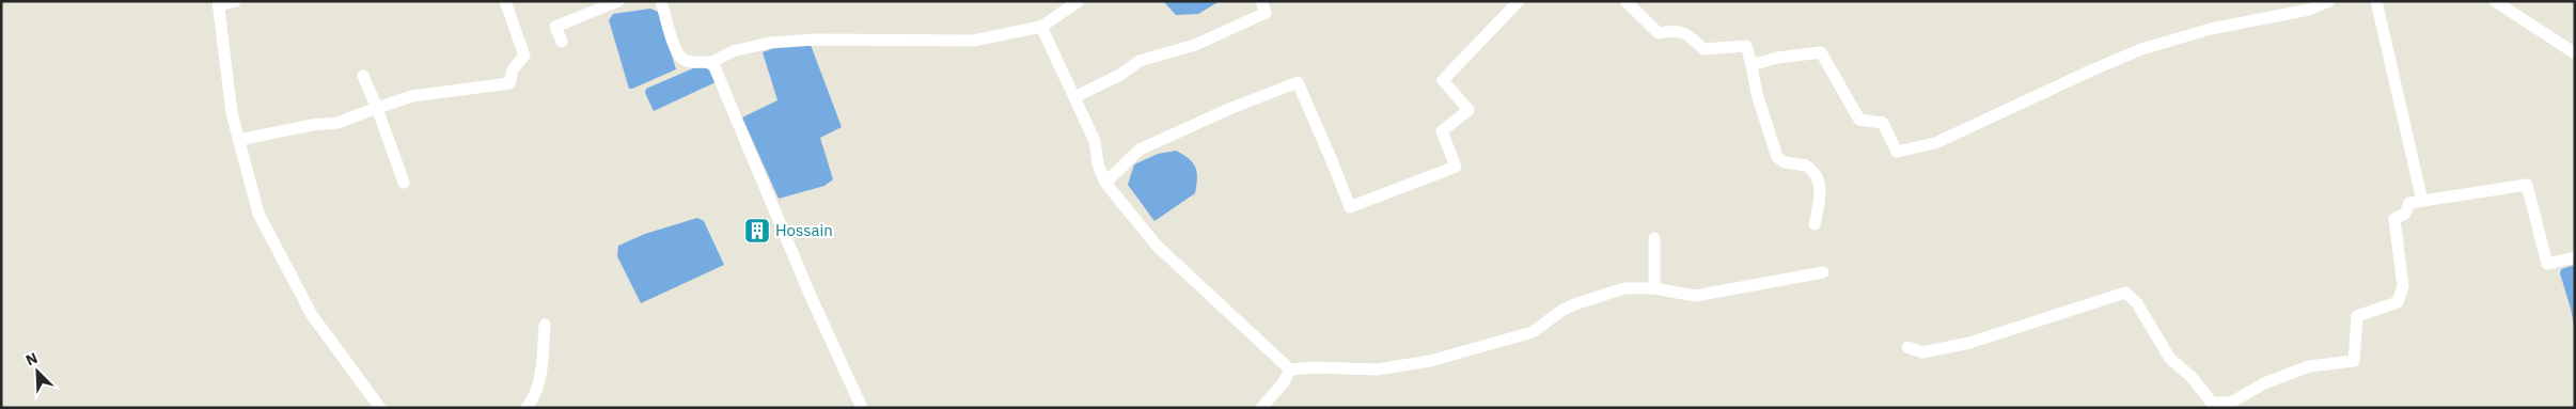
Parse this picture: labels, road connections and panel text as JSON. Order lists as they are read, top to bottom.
{
  "places": {
    "building": ["Hossain"]
  },
  "north": "top left"
}
